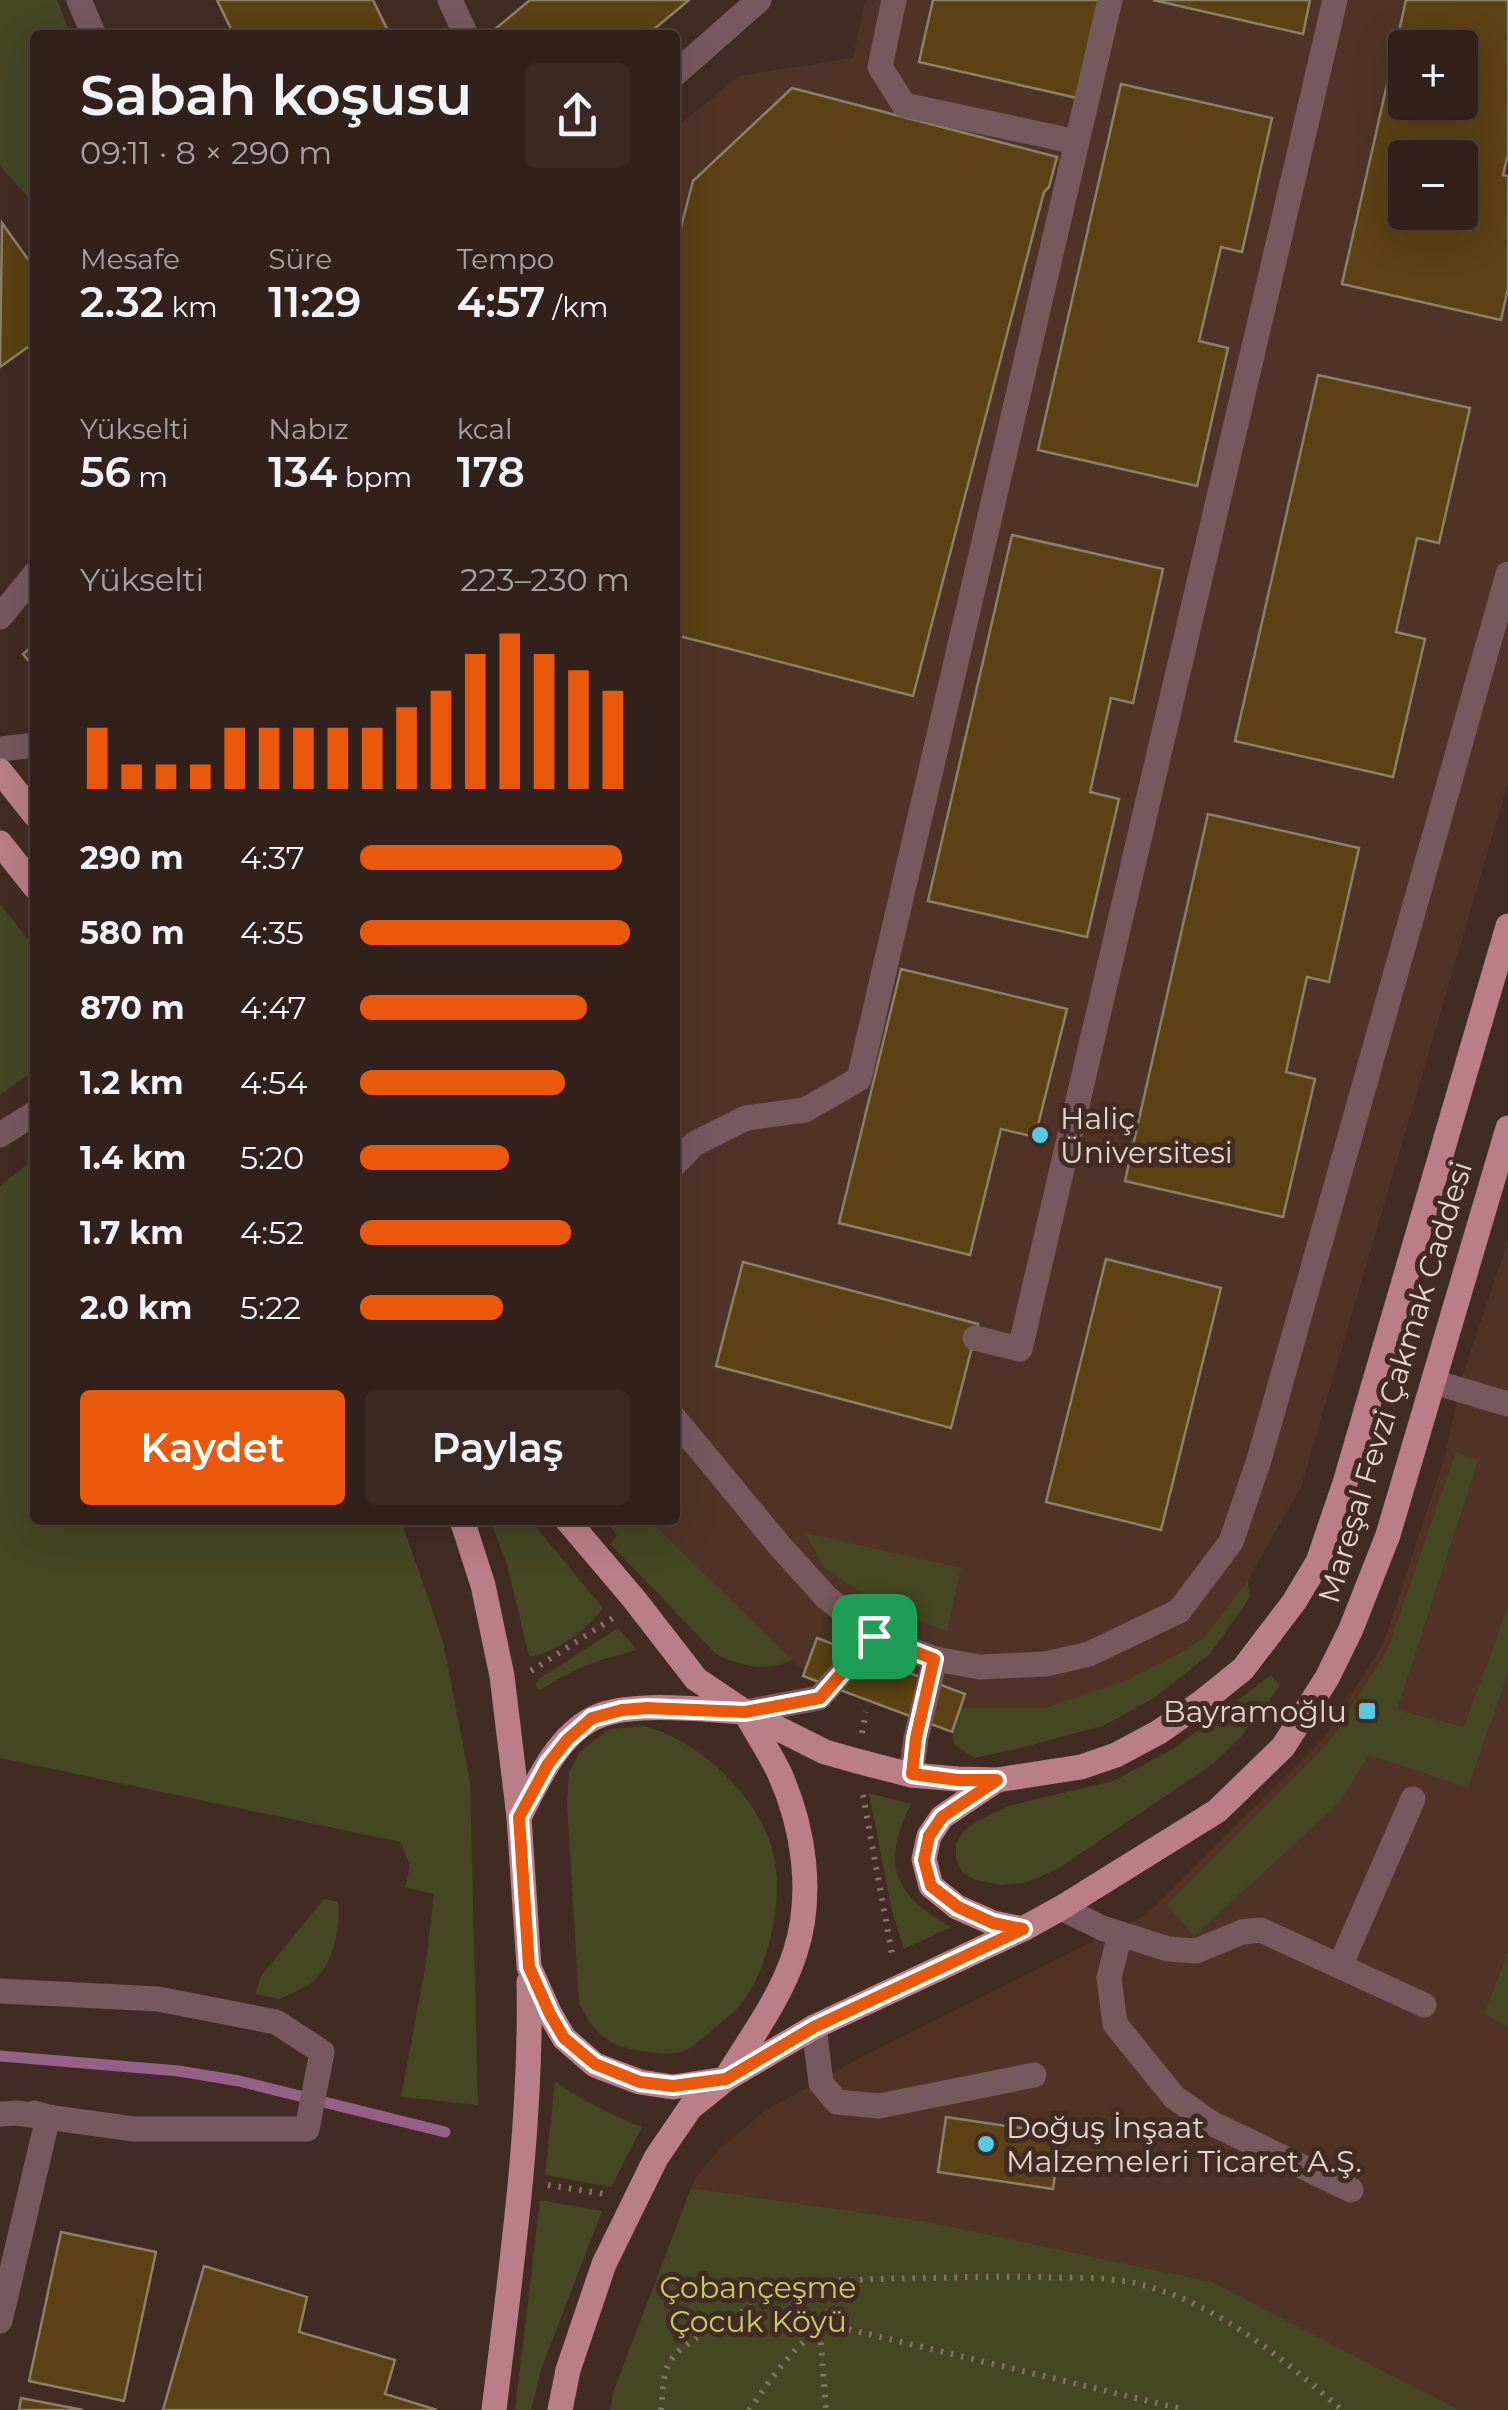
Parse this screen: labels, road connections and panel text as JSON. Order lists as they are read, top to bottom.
{
  "streets": {
    "main road": ["Mareşal Fevzi Çakmak Caddesi"]
  },
  "parks": ["Çobançeşme Çocuk Köyü"],
  "places": {
    "other": ["Haliç Üniversitesi", "Doğuş İnşaat Malzemeleri Ticaret A.Ş."],
    "transit": ["Bayramoğlu"]
  },
  "page": {
    "map_buttons": ["+", "−"],
    "heading": ["Sabah koşusu", "09:11 · 8 × 290 m"],
    "stats": [
      ["Mesafe", "2.32 km"],
      ["Süre", "11:29"],
      ["Tempo", "4:57 /km"],
      ["Yükselti", "56 m"],
      ["Nabız", "134 bpm"],
      ["kcal", "178"]
    ],
    "chart": ["Yükselti", "223–230 m"],
    "list": [
      {
        "name": "290 m",
        "note": "4:37"
      },
      {
        "name": "580 m",
        "note": "4:35"
      },
      {
        "name": "870 m",
        "note": "4:47"
      },
      {
        "name": "1.2 km",
        "note": "4:54"
      },
      {
        "name": "1.4 km",
        "note": "5:20"
      },
      {
        "name": "1.7 km",
        "note": "4:52"
      },
      {
        "name": "2.0 km",
        "note": "5:22"
      }
    ],
    "buttons": ["Kaydet", "Paylaş"]
  }
}
